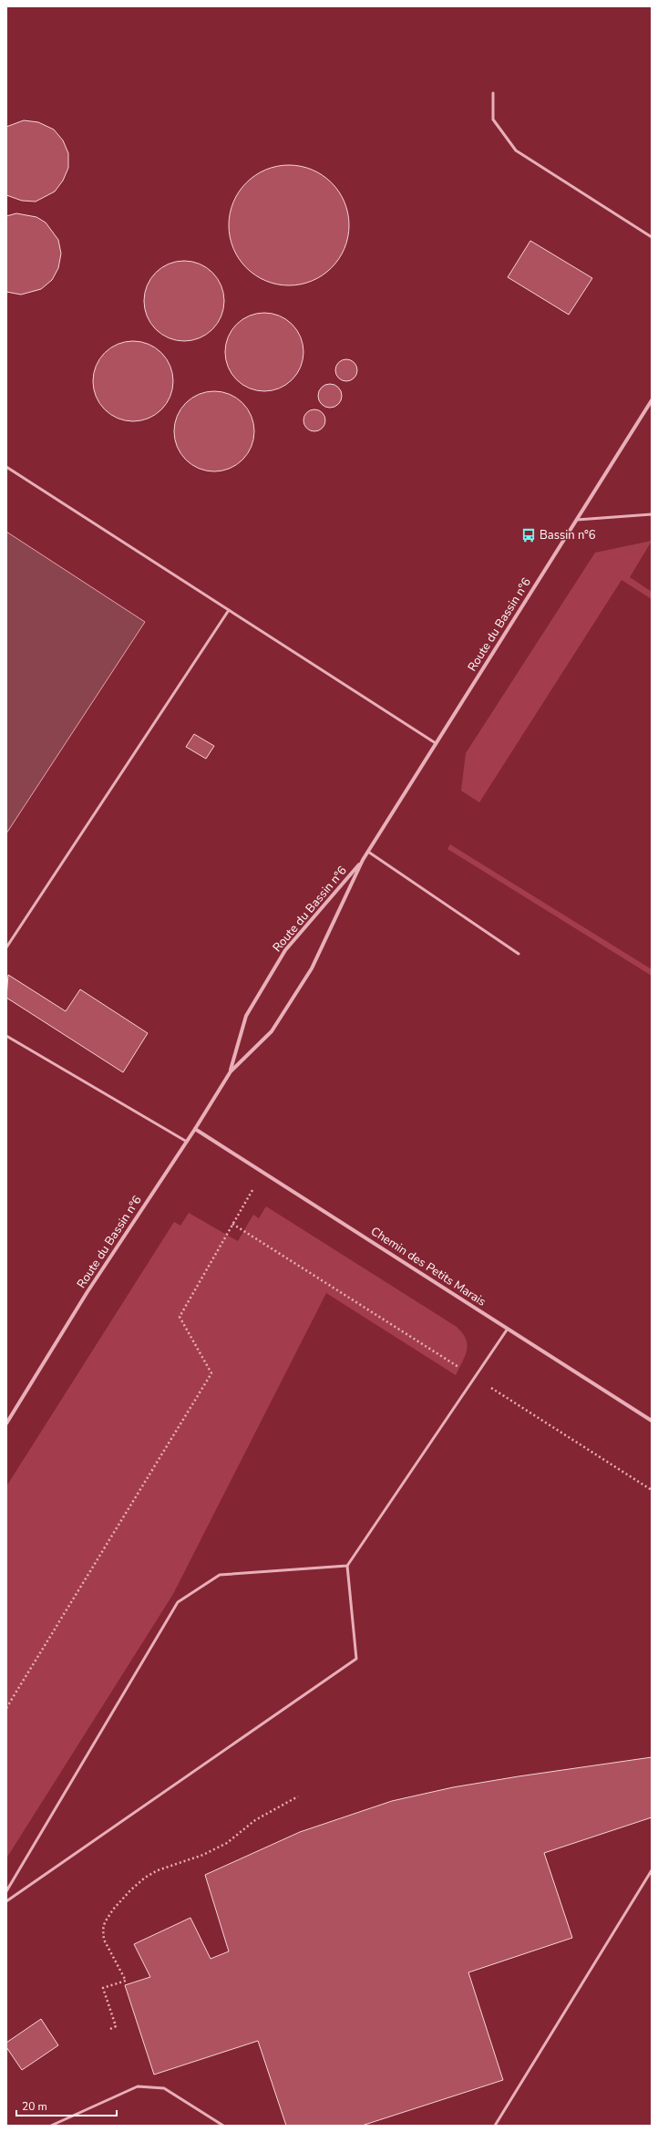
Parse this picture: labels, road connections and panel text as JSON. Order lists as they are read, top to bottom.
{
  "streets": {
    "street": ["Route du Bassin n°6", "Chemin des Petits Marais"]
  },
  "crossings": [
    ["Route du Bassin n°6", "Chemin des Petits Marais"]
  ],
  "places": {
    "bus stop": ["Bassin n°6"]
  },
  "scale_bar": "20 m"
}
